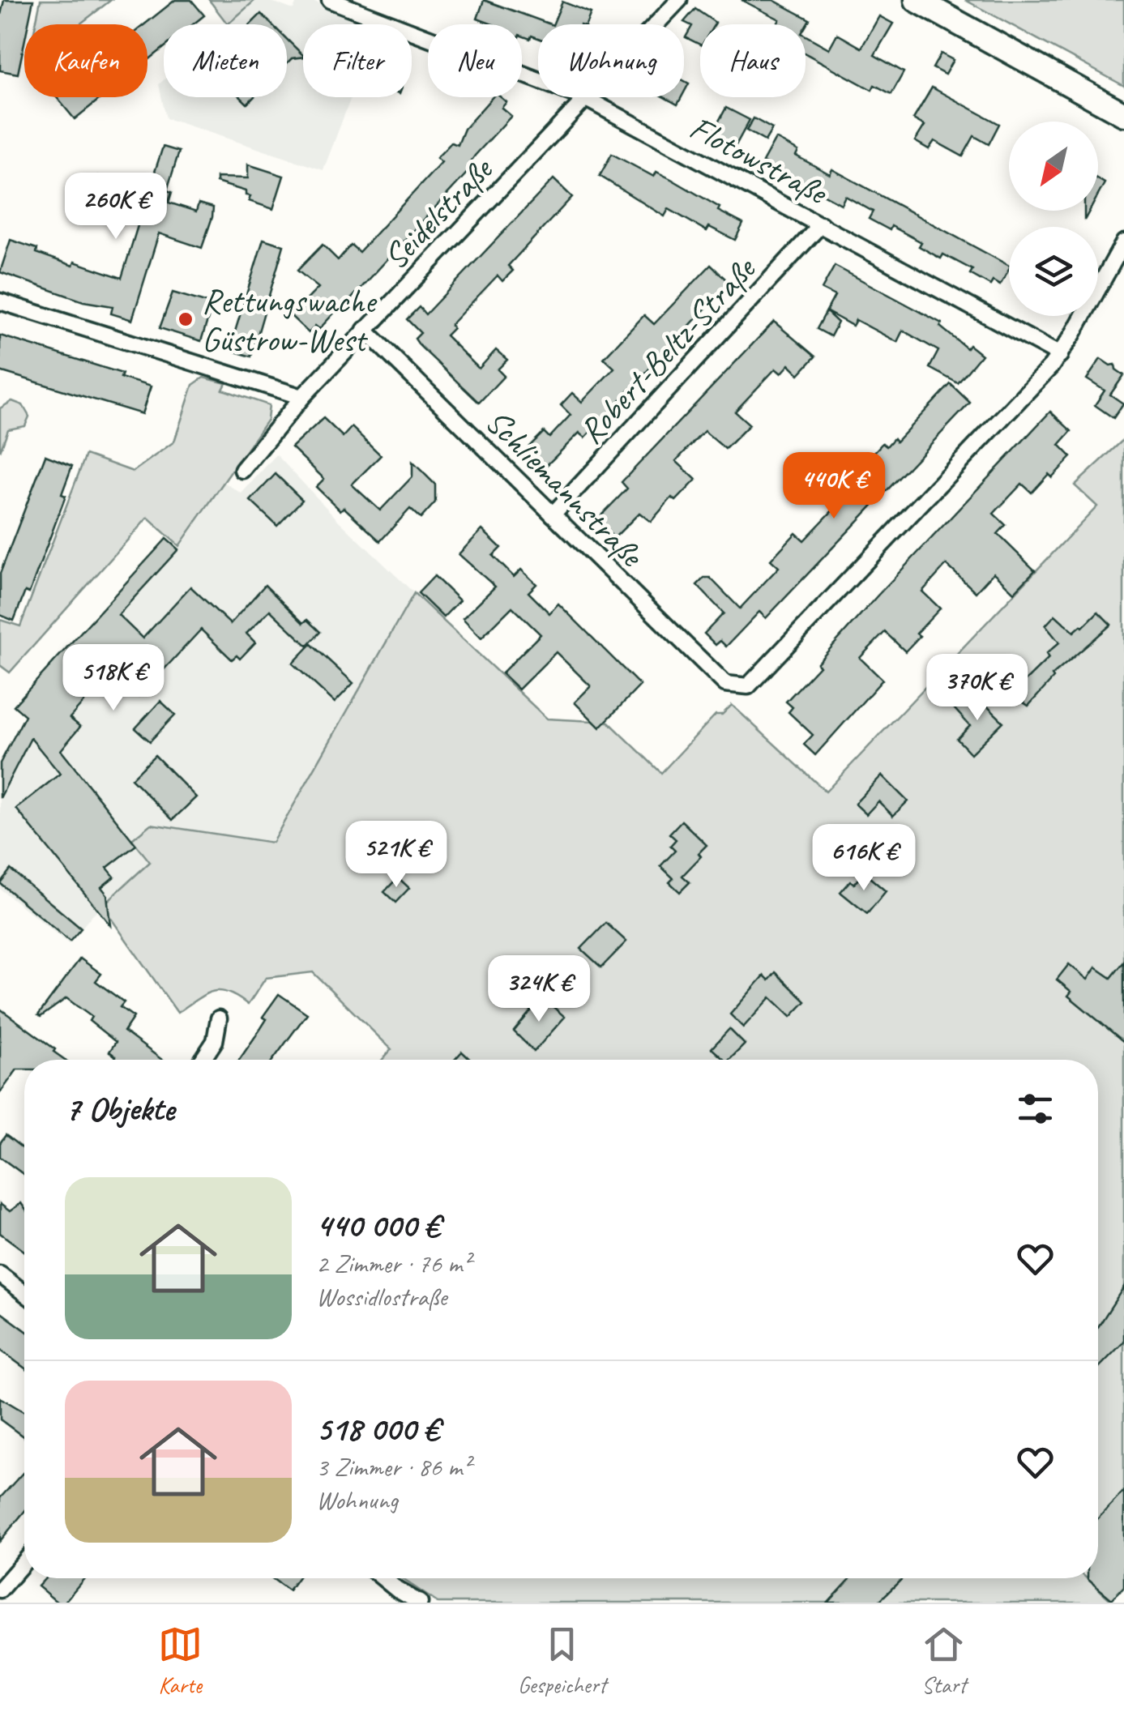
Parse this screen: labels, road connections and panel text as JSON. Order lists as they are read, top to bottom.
{
  "streets": {
    "street": [
      "Flotowstraße",
      "Seidelstraße",
      "Robert-Beltz-Straße",
      "Schliemannstraße"
    ]
  },
  "crossings": [
    ["Flotowstraße", "Seidelstraße"],
    ["Flotowstraße", "Robert-Beltz-Straße"],
    ["Flotowstraße", "Schliemannstraße"],
    ["Seidelstraße", "Schliemannstraße"],
    ["Robert-Beltz-Straße", "Schliemannstraße"]
  ],
  "places": ["Rettungswache Güstrow-West"],
  "north": "bottom left",
  "page": {
    "chip": [
      "Kaufen",
      "Mieten",
      "Filter",
      "Neu",
      "Wohnung",
      "Haus"
    ],
    "price": [
      "260K €",
      "440K €",
      "518K €",
      "370K €",
      "521K €",
      "616K €",
      "324K €"
    ],
    "heading": "7 Objekte",
    "list": [
      {
        "name": "440 000 €",
        "note": "2 Zimmer · 76 m² · Wossidlostraße"
      },
      {
        "name": "518 000 €",
        "note": "3 Zimmer · 86 m² · Wohnung"
      }
    ],
    "tabs": ["Karte", "Gespeichert", "Start"]
  }
}
